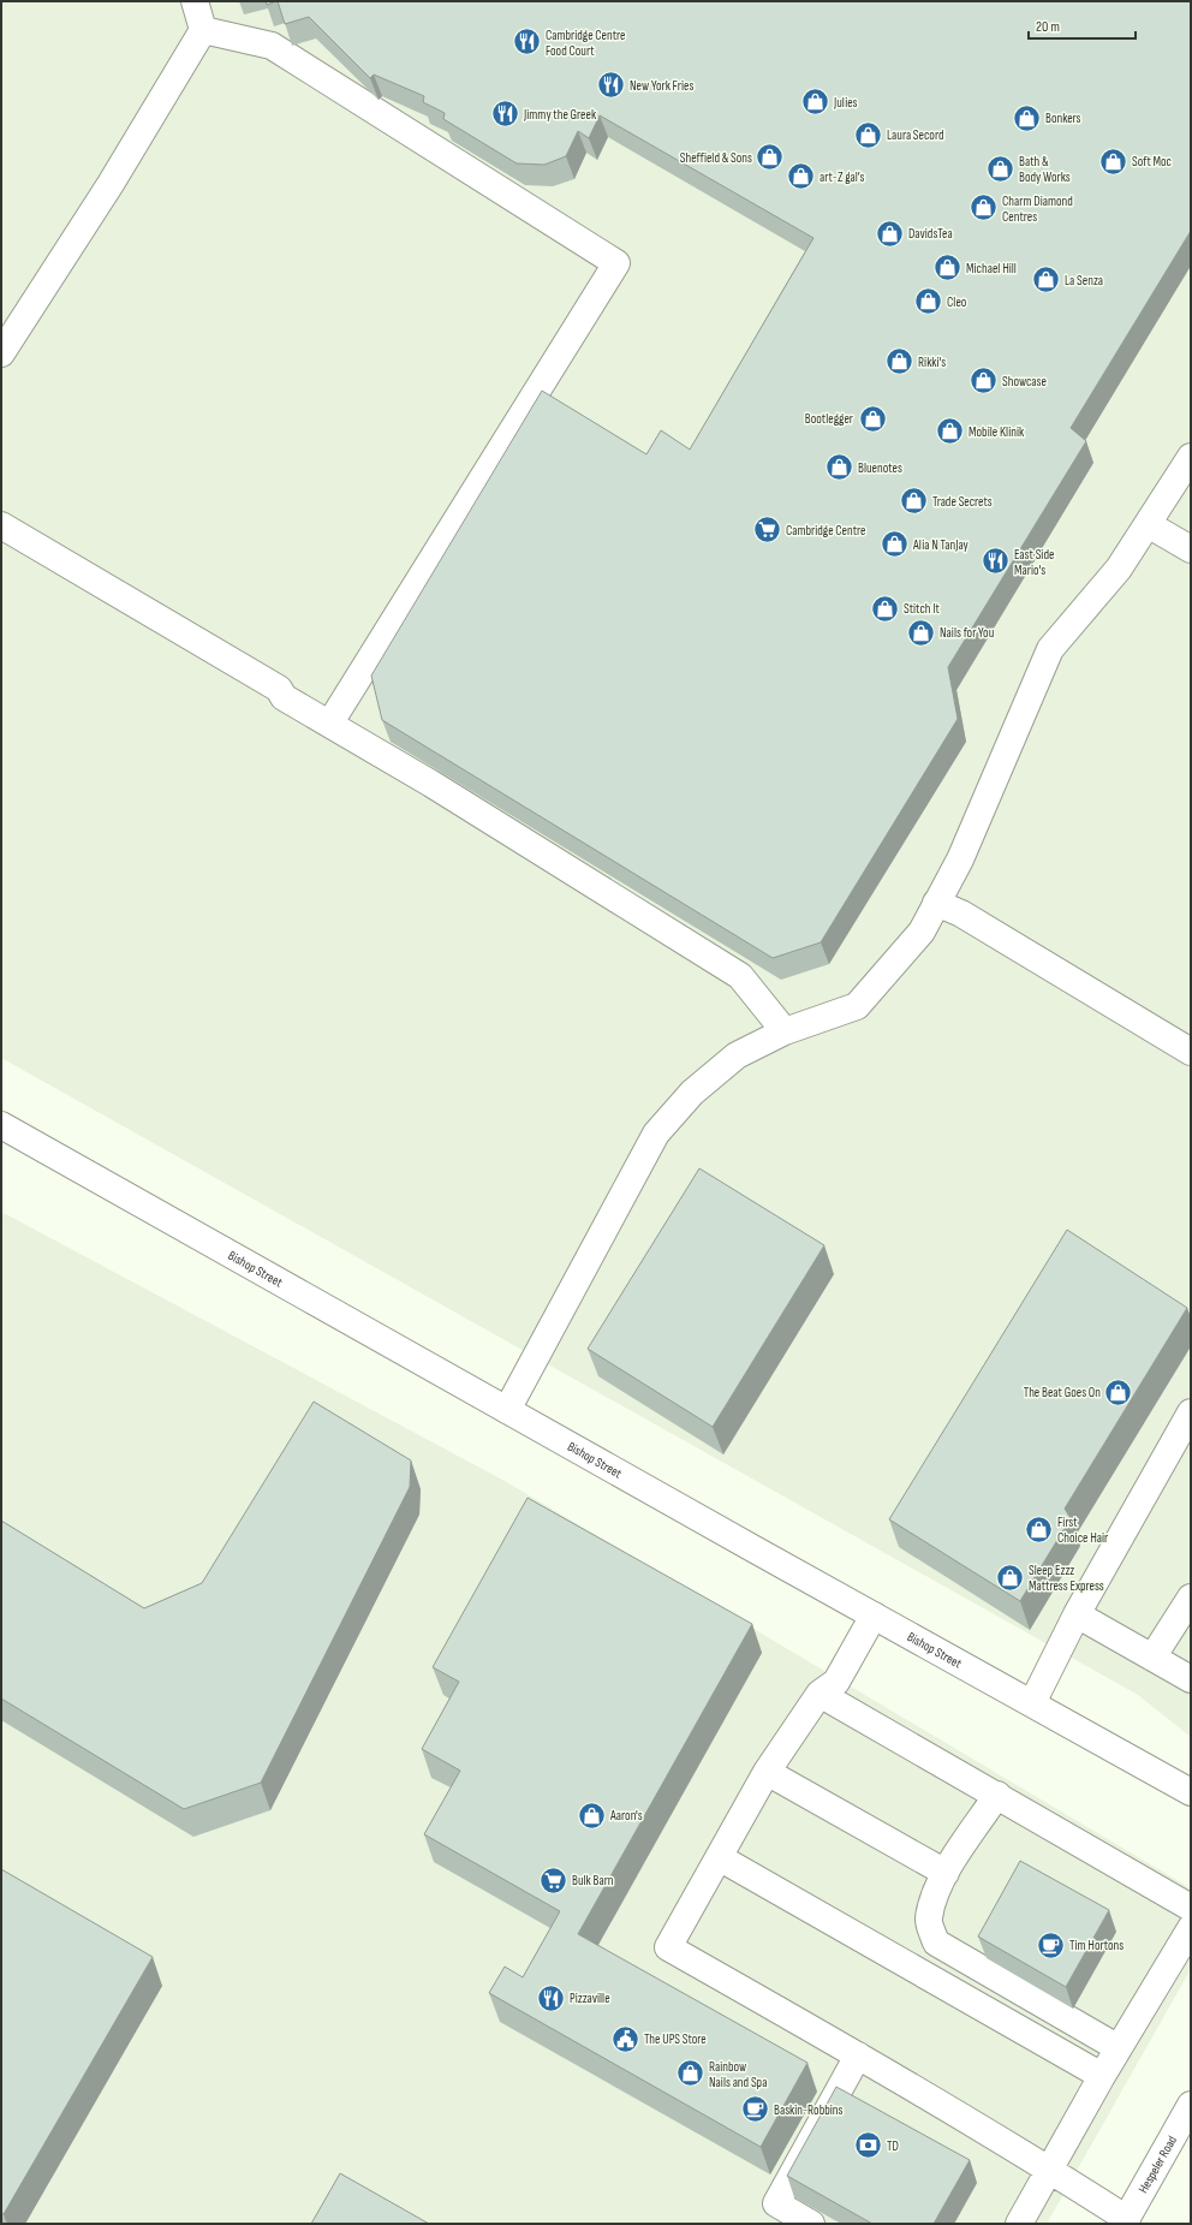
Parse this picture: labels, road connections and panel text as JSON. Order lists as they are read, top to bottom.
{
  "streets": {
    "main road": ["Bishop Street", "Hespeler Road"]
  },
  "places": {
    "restaurant": [
      "Cambridge Centre Food Court",
      "New York Fries",
      "Jimmy the Greek",
      "East Side Mario's",
      "Pizzaville"
    ],
    "shop": [
      "Julies",
      "Bonkers",
      "Laura Secord",
      "Sheffield & Sons",
      "Soft Moc",
      "Bath & Body Works",
      "art-Z gal’s",
      "Charm Diamond Centres",
      "DavidsTea",
      "Michael Hill",
      "La Senza",
      "Cleo",
      "Rikki's",
      "Showcase",
      "Bootlegger",
      "Mobile Klinik",
      "Bluenotes",
      "Trade Secrets",
      "Alia N TanJay",
      "Stitch It",
      "Nails for You",
      "The Beat Goes On",
      "First Choice Hair",
      "Sleep Ezzz Mattress Express",
      "Aaron's",
      "Rainbow Nails and Spa"
    ],
    "supermarket": ["Cambridge Centre", "Bulk Barn"],
    "cafe": ["Tim Hortons", "Baskin-Robbins"],
    "public building": ["The UPS Store"],
    "bank": ["TD"]
  },
  "scale_bar": "20 m"
}
